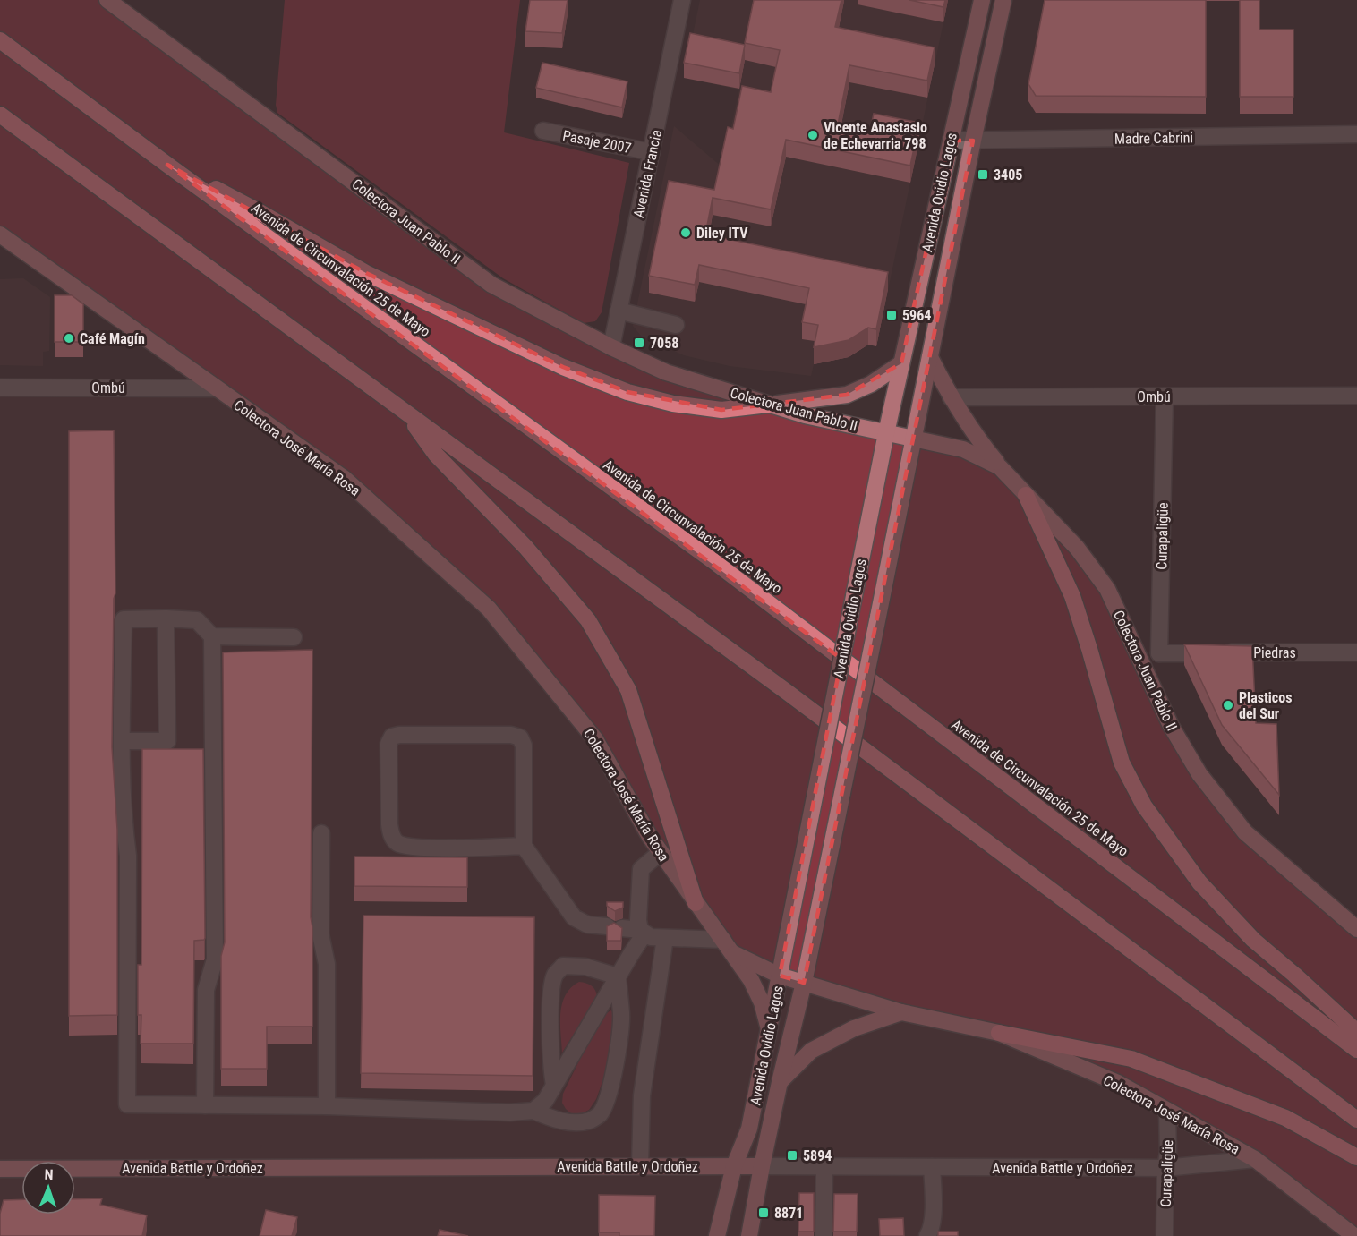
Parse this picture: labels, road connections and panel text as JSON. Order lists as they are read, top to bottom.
{
  "streets": {
    "highway": ["Avenida de Circunvalación 25 de Mayo"],
    "main road": [
      "Avenida Ovidio Lagos",
      "Colectora Juan Pablo II",
      "Colectora José María Rosa",
      "Avenida Battle y Ordoñez"
    ],
    "street": [
      "Madre Cabrini",
      "Pasaje 2007",
      "Avenida Francia",
      "Ombú",
      "Curapaligüe",
      "Piedras"
    ]
  },
  "crossings": [
    ["Madre Cabrini", "Avenida Ovidio Lagos"],
    ["Pasaje 2007", "Avenida Francia"],
    ["Avenida Francia", "Colectora Juan Pablo II"],
    ["Avenida Ovidio Lagos", "Colectora Juan Pablo II"],
    ["Avenida Ovidio Lagos", "Colectora José María Rosa"],
    ["Avenida Ovidio Lagos", "Avenida Battle y Ordoñez"],
    ["Ombú", "Colectora José María Rosa"],
    ["Ombú", "Curapaligüe"],
    ["Colectora José María Rosa", "Curapaligüe"],
    ["Colectora José María Rosa", "Avenida Battle y Ordoñez"],
    ["Curapaligüe", "Piedras"],
    ["Curapaligüe", "Avenida Battle y Ordoñez"]
  ],
  "places": {
    "other": [
      "Vicente Anastasio de Echevarria 798",
      "Diley ITV",
      "Café Magín",
      "Plasticos del Sur"
    ],
    "transit": [
      "3405",
      "5964",
      "7058",
      "5894",
      "8871"
    ]
  },
  "north": "top"
}
